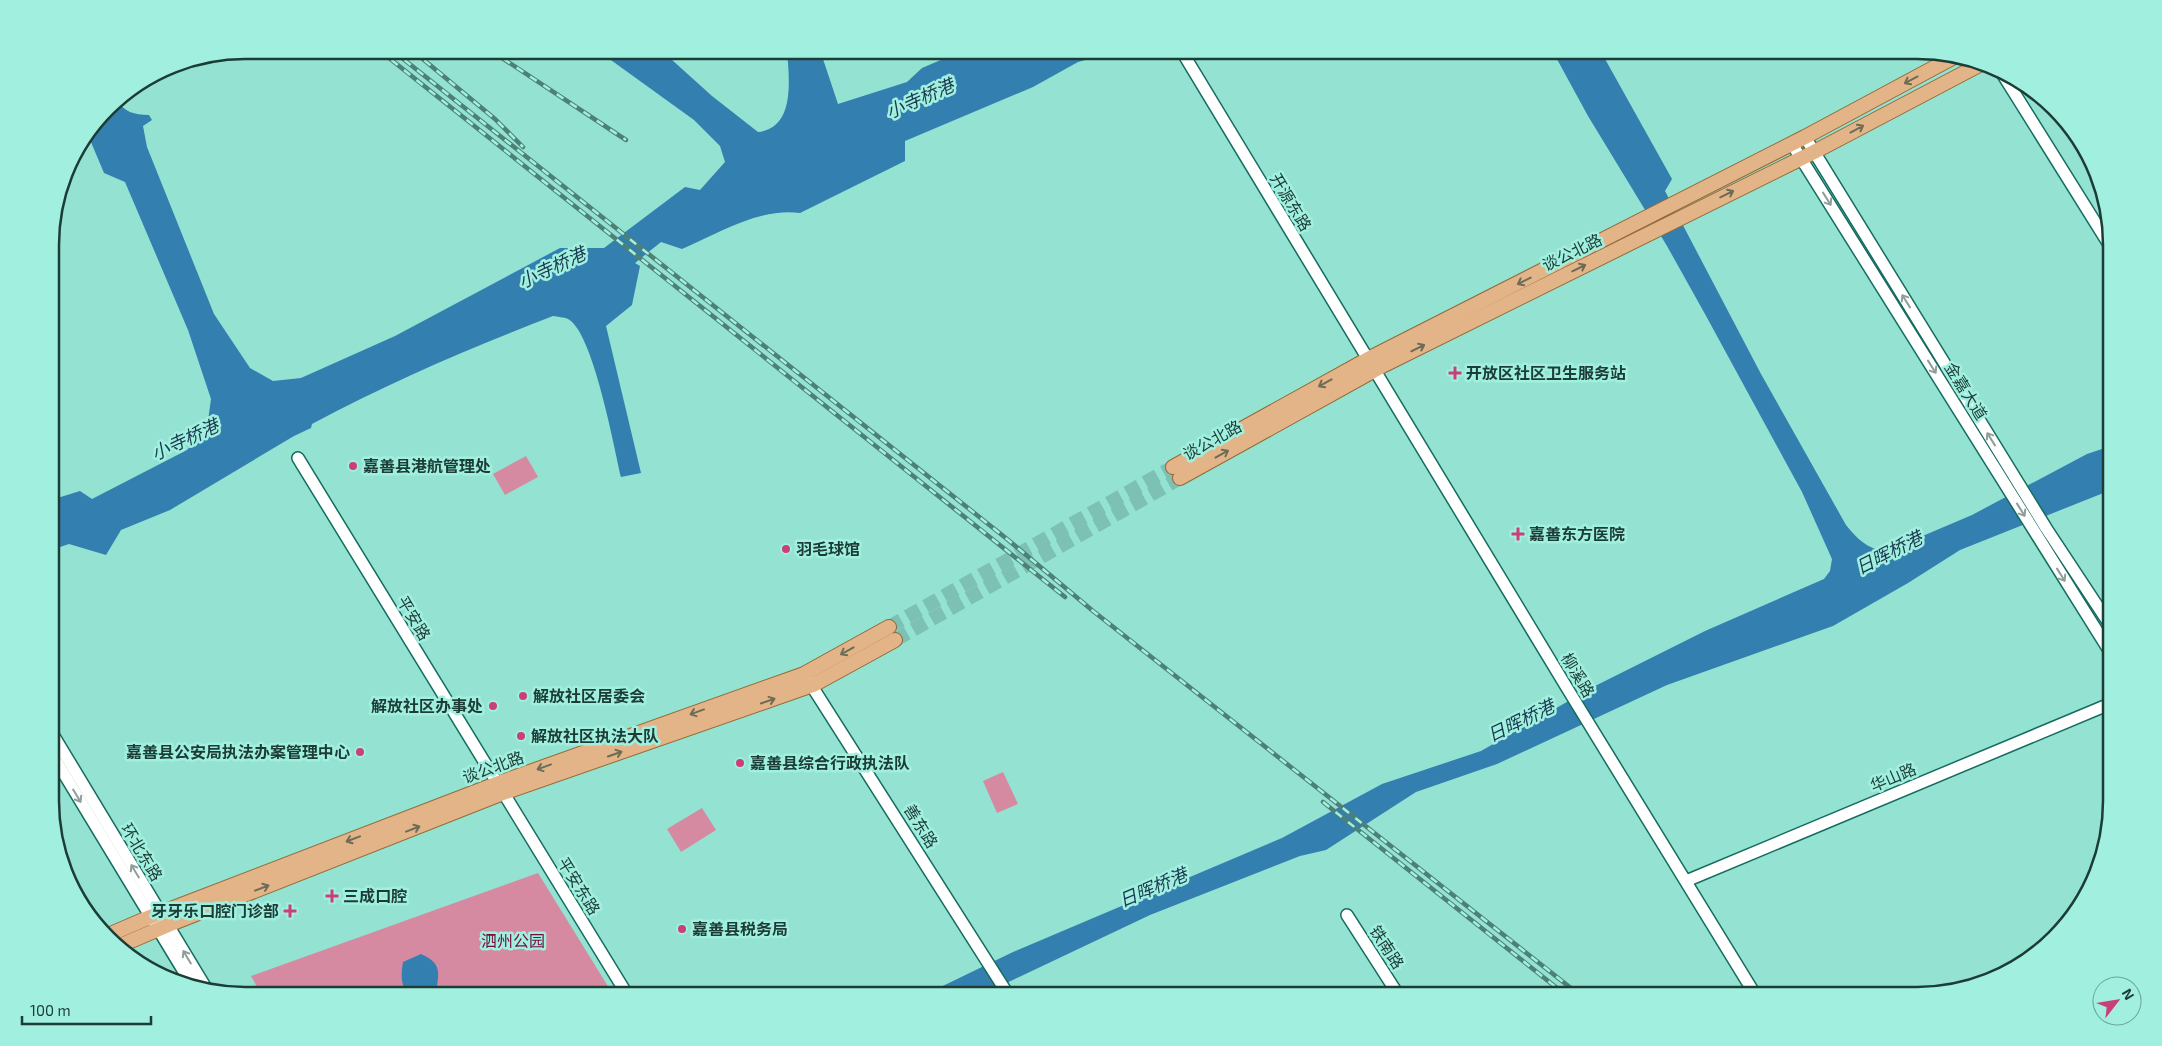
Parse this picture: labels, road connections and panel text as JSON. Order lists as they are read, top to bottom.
{
  "streets": {
    "main road": ["谈公北路"],
    "street": [
      "开源东路",
      "金嘉大道",
      "平安路",
      "柳溪路",
      "华山路",
      "善东路",
      "环北东路",
      "平安东路",
      "铁南路"
    ]
  },
  "crossings": [
    ["开源东路", "谈公北路"],
    ["开源东路", "柳溪路"],
    ["谈公北路", "金嘉大道"],
    ["谈公北路", "平安路"],
    ["谈公北路", "柳溪路"],
    ["谈公北路", "善东路"],
    ["谈公北路", "环北东路"],
    ["谈公北路", "平安东路"],
    ["平安路", "平安东路"],
    ["柳溪路", "华山路"]
  ],
  "water": ["小寺桥港", "日晖桥港"],
  "parks": ["泗州公园"],
  "places": {
    "health": [
      "开放区社区卫生服务站",
      "嘉善东方医院",
      "三成口腔",
      "牙牙乐口腔门诊部"
    ],
    "other": [
      "嘉善县港航管理处",
      "羽毛球馆",
      "解放社区居委会",
      "解放社区办事处",
      "解放社区执法大队",
      "嘉善县公安局执法办案管理中心",
      "嘉善县综合行政执法队",
      "嘉善县税务局"
    ]
  },
  "scale_bar": "100 m",
  "north": "top right"
}
